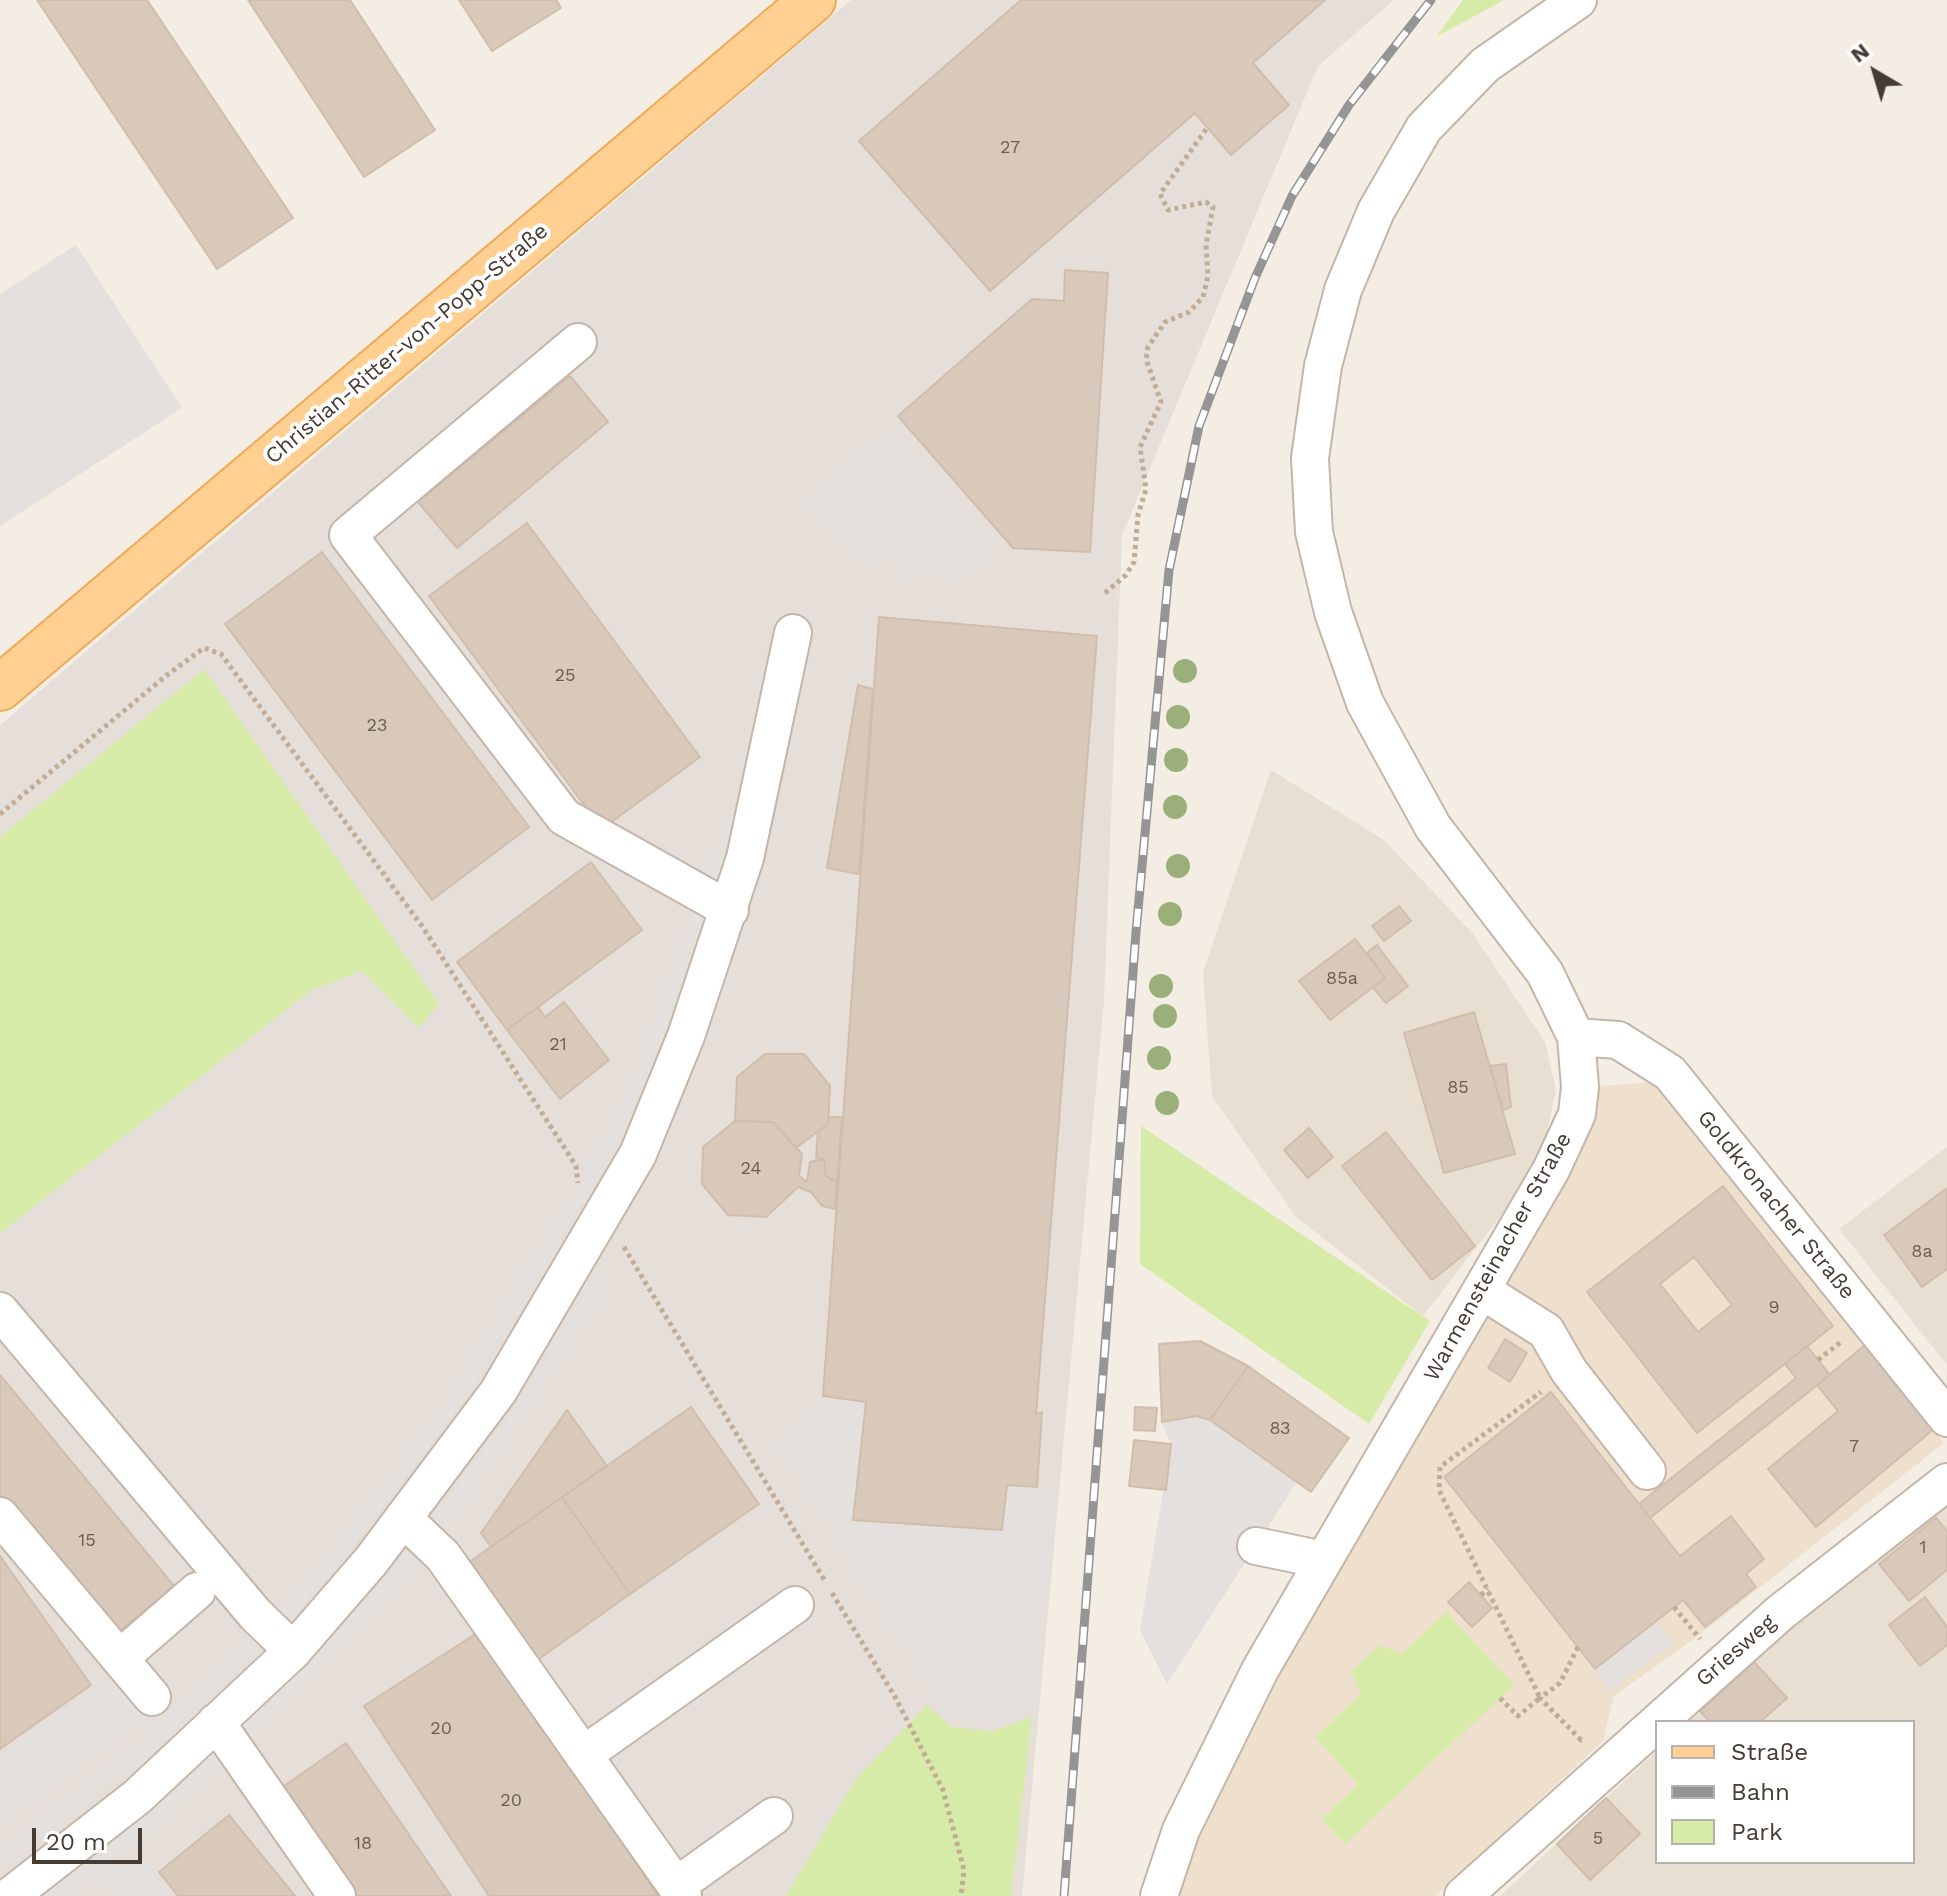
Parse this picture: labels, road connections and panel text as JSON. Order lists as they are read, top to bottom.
{
  "streets": {
    "main road": ["Christian-Ritter-von-Popp-Straße"],
    "street": ["Goldkronacher Straße", "Warmensteinacher Straße", "Griesweg"]
  },
  "crossings": [
    ["Goldkronacher Straße", "Warmensteinacher Straße"]
  ],
  "house_numbers": [
    "27",
    "25",
    "23",
    "85a",
    "21",
    "85",
    "24",
    "8a",
    "9",
    "83",
    "7",
    "15",
    "1",
    "20",
    "20",
    "5",
    "18"
  ],
  "legend": ["Straße", "Bahn", "Park"],
  "scale_bar": "20 m",
  "north": "top left"
}
